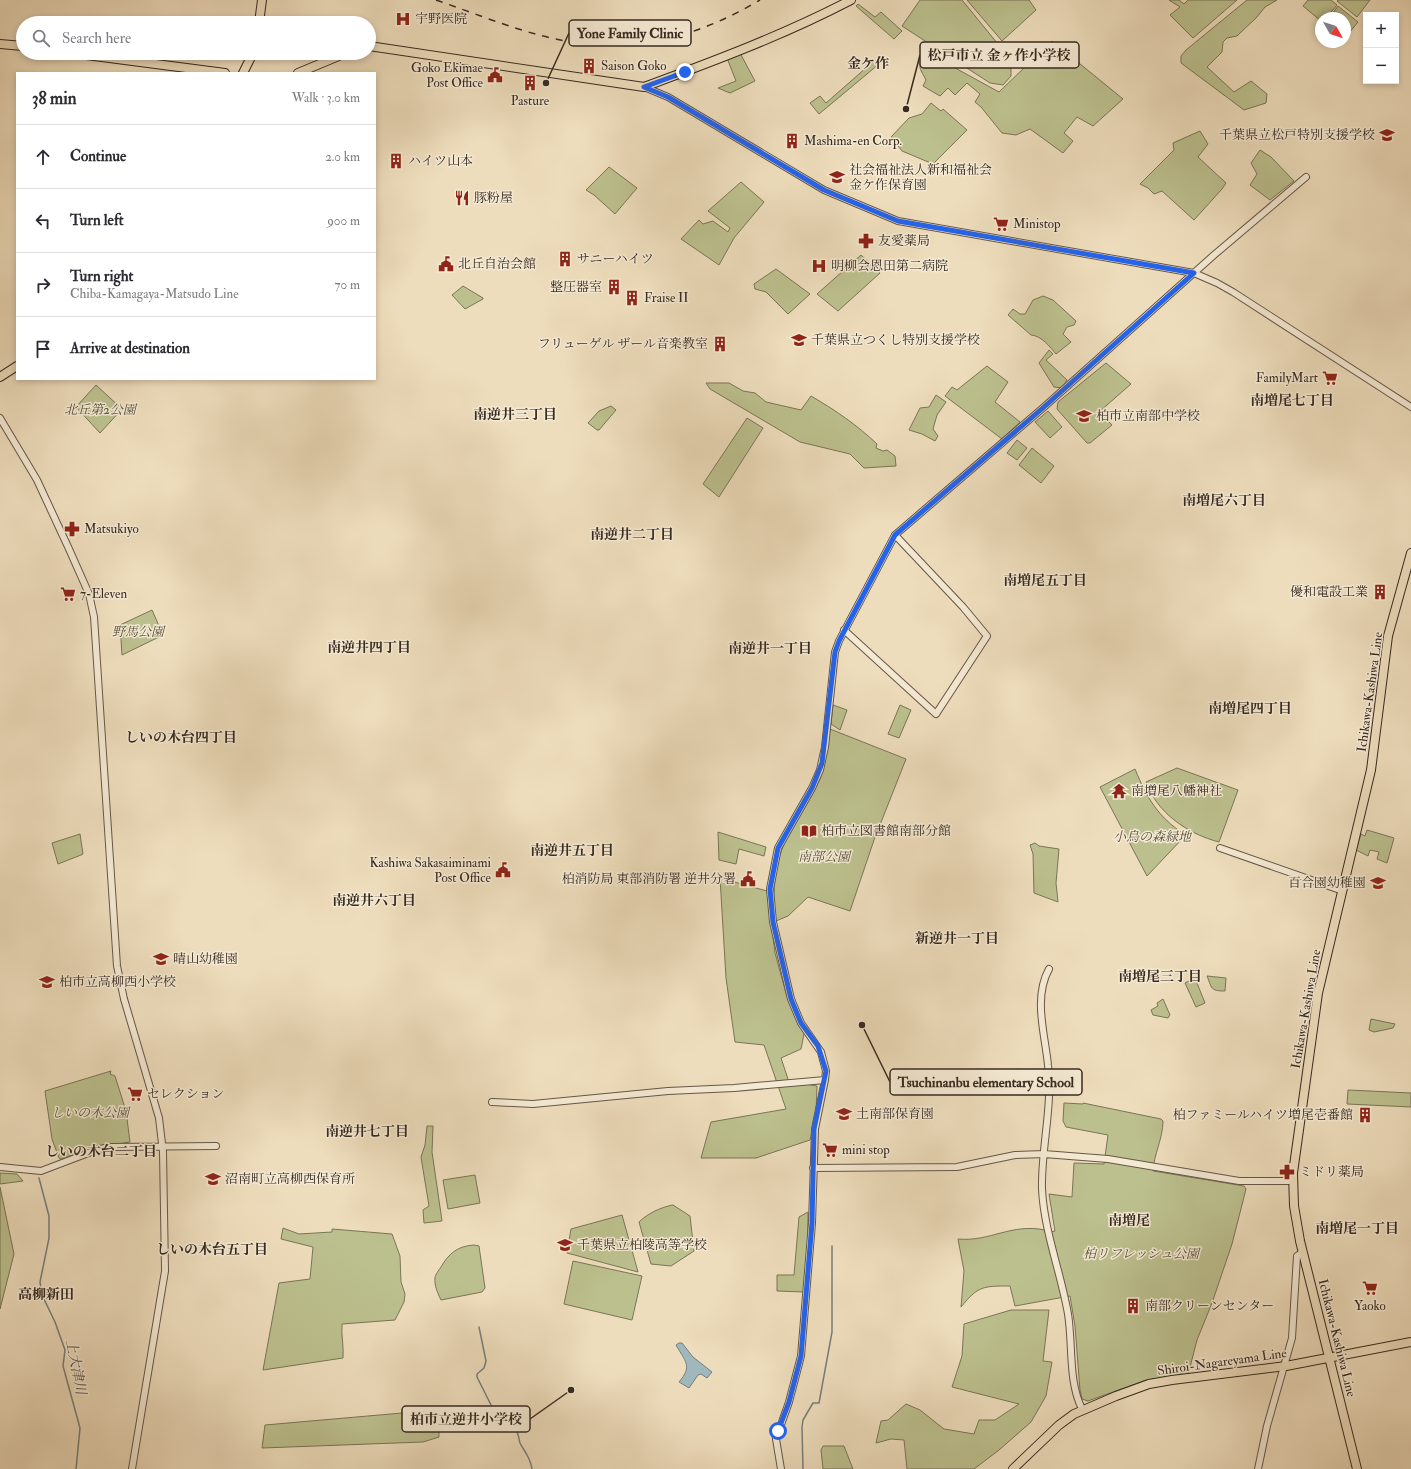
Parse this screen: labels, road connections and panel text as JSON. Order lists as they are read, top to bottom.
{
  "streets": {
    "main road": ["Ichikawa-Kashiwa Line", "Shiroi-Nagareyama Line"]
  },
  "crossings": [
    ["Ichikawa-Kashiwa Line", "Shiroi-Nagareyama Line"]
  ],
  "districts": [
    "金ケ作",
    "南増尾七丁目",
    "南逆井三丁目",
    "南増尾六丁目",
    "南逆井二丁目",
    "南増尾五丁目",
    "南逆井四丁目",
    "南逆井一丁目",
    "南増尾四丁目",
    "しいの木台四丁目",
    "南逆井五丁目",
    "南逆井六丁目",
    "新逆井一丁目",
    "南増尾三丁目",
    "南逆井七丁目",
    "しいの木台二丁目",
    "南増尾",
    "南増尾一丁目",
    "しいの木台五丁目",
    "高柳新田"
  ],
  "water": ["上大津川"],
  "parks": [
    "北丘第2公園",
    "野馬公園",
    "小鳥の森緑地",
    "南部公園",
    "しいの木公園",
    "柏リフレッシュ公園"
  ],
  "places": {
    "hospital": ["宇野医院", "明柳会恩田第二病院"],
    "building": [
      "Saison Goko",
      "Pasture",
      "Mashima-en Corp.",
      "ハイツ山本",
      "サニーハイツ",
      "整圧器室",
      "Fraise II",
      "フリューゲル ザール音楽教室",
      "優和電設工業",
      "柏ファミールハイツ増尾壱番館",
      "南部クリーンセンター"
    ],
    "public building": [
      "Goko Ekimae Post Office",
      "北丘自治会館",
      "Kashiwa Sakasaiminami Post Office",
      "柏消防局 東部消防署 逆井分署"
    ],
    "other": [
      "Yone Family Clinic",
      "松戸市立 金ヶ作小学校",
      "Tsuchinanbu elementary School",
      "柏市立逆井小学校"
    ],
    "school or university": [
      "千葉県立松戸特別支援学校",
      "社会福祉法人新和福祉会 金ケ作保育園",
      "千葉県立つくし特別支援学校",
      "柏市立南部中学校",
      "百合園幼稚園",
      "晴山幼稚園",
      "柏市立高柳西小学校",
      "土南部保育園",
      "沼南町立高柳西保育所",
      "千葉県立柏陵高等学校"
    ],
    "restaurant": ["豚粉屋"],
    "supermarket": [
      "Ministop",
      "FamilyMart",
      "7-Eleven",
      "セレクション",
      "mini stop",
      "Yaoko"
    ],
    "pharmacy": ["友愛薬局", "Matsukiyo", "ミドリ薬局"],
    "temple": ["南増尾八幡神社"],
    "library": ["柏市立図書館南部分館"]
  },
  "north": "bottom right",
  "page": {
    "map_buttons": ["+", "−"],
    "search": "Search here",
    "heading": ["38 min", "Walk · 3.0 km"],
    "list": [
      ["Continue", "2.0 km"],
      ["Turn left", "900 m"],
      ["Turn right", "Chiba-Kamagaya-Matsudo Line", "70 m"],
      "Arrive at destination"
    ]
  }
}
